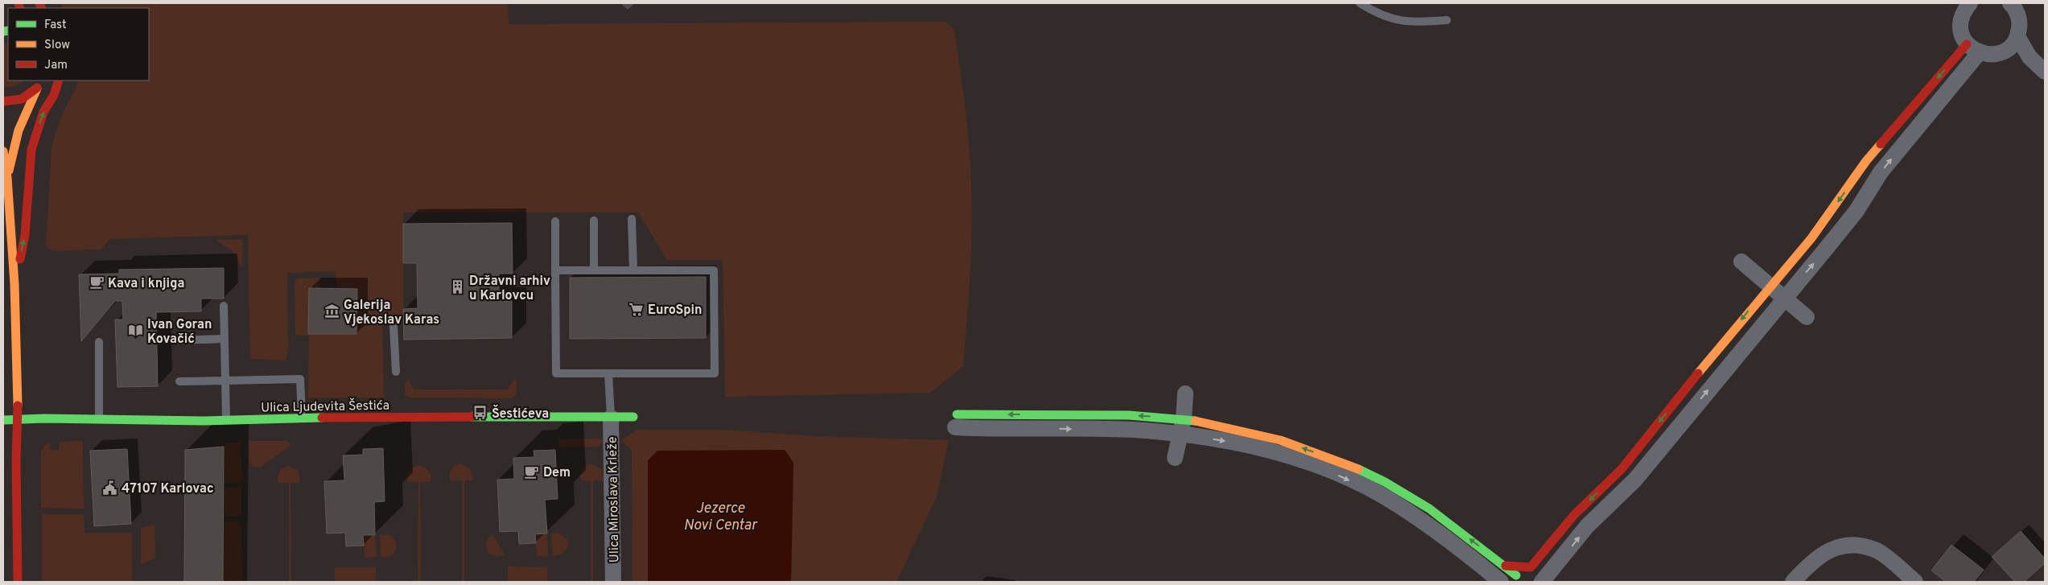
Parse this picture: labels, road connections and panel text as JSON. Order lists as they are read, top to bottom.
{
  "streets": {
    "street": ["Ulica Ljudevita Šestića", "Ulica Miroslava Krleže"]
  },
  "crossings": [
    ["Ulica Ljudevita Šestića", "Ulica Miroslava Krleže"]
  ],
  "water": ["Jezerce Novi Centar"],
  "places": {
    "cafe": ["Kava i knjiga", "Dem"],
    "building": ["Državni arhiv u Karlovcu"],
    "supermarket": ["EuroSpin"],
    "museum": ["Galerija Vjekoslav Karas"],
    "library": ["Ivan Goran Kovačić"],
    "bus stop": ["Šestićeva"],
    "public building": ["47107 Karlovac"]
  },
  "legend": ["Fast", "Slow", "Jam"]
}
